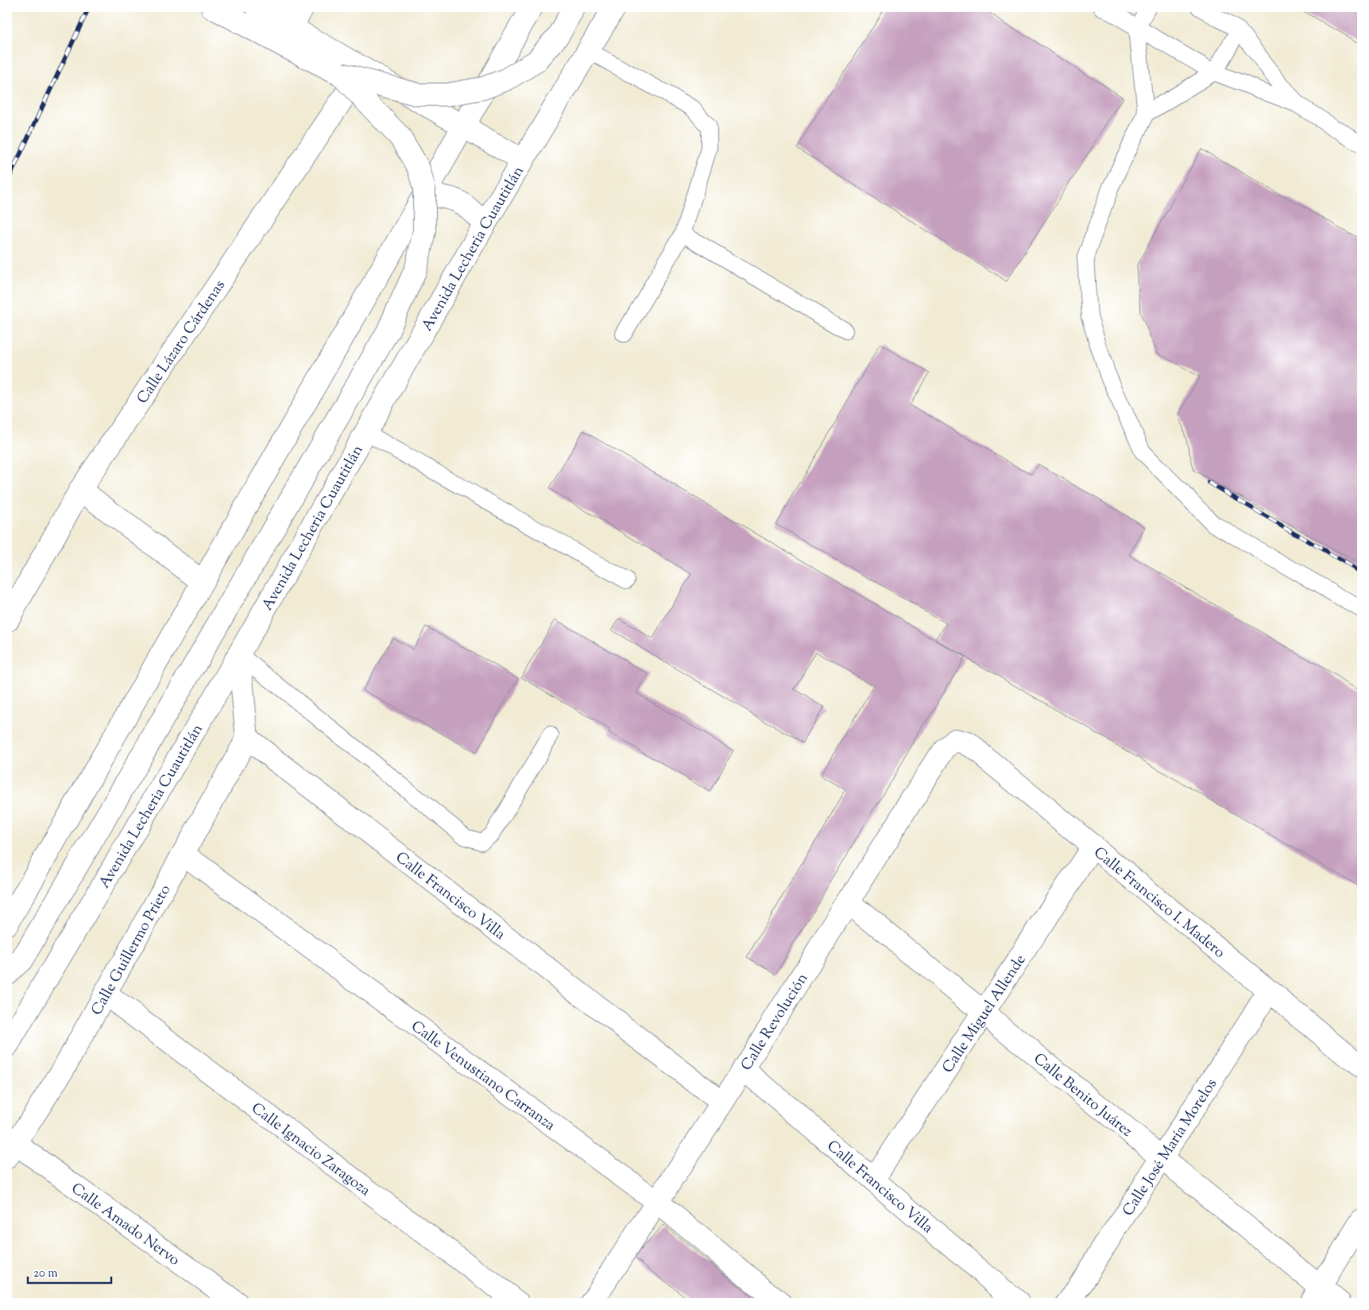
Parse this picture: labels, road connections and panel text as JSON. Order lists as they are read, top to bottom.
{
  "streets": {
    "street": [
      "Avenida Lecheria Cuautitlán",
      "Calle Lázaro Cárdenas",
      "Calle Francisco Villa",
      "Calle Francisco I. Madero",
      "Calle Guillermo Prieto",
      "Calle Miguel Allende",
      "Calle Revolución",
      "Calle Venustiano Carranza",
      "Calle Benito Juárez",
      "Calle José María Morelos",
      "Calle Ignacio Zaragoza",
      "Calle Amado Nervo"
    ]
  },
  "crossings": [
    ["Calle Francisco Villa", "Calle Guillermo Prieto"],
    ["Calle Francisco Villa", "Calle Miguel Allende"],
    ["Calle Francisco Villa", "Calle Revolución"],
    ["Calle Francisco I. Madero", "Calle Miguel Allende"],
    ["Calle Francisco I. Madero", "Calle Revolución"],
    ["Calle Francisco I. Madero", "Calle José María Morelos"],
    ["Calle Guillermo Prieto", "Calle Venustiano Carranza"],
    ["Calle Guillermo Prieto", "Calle Ignacio Zaragoza"],
    ["Calle Guillermo Prieto", "Calle Amado Nervo"],
    ["Calle Miguel Allende", "Calle Benito Juárez"],
    ["Calle Revolución", "Calle Venustiano Carranza"],
    ["Calle Revolución", "Calle Benito Juárez"],
    ["Calle Benito Juárez", "Calle José María Morelos"]
  ],
  "scale_bar": "20 m"
}
